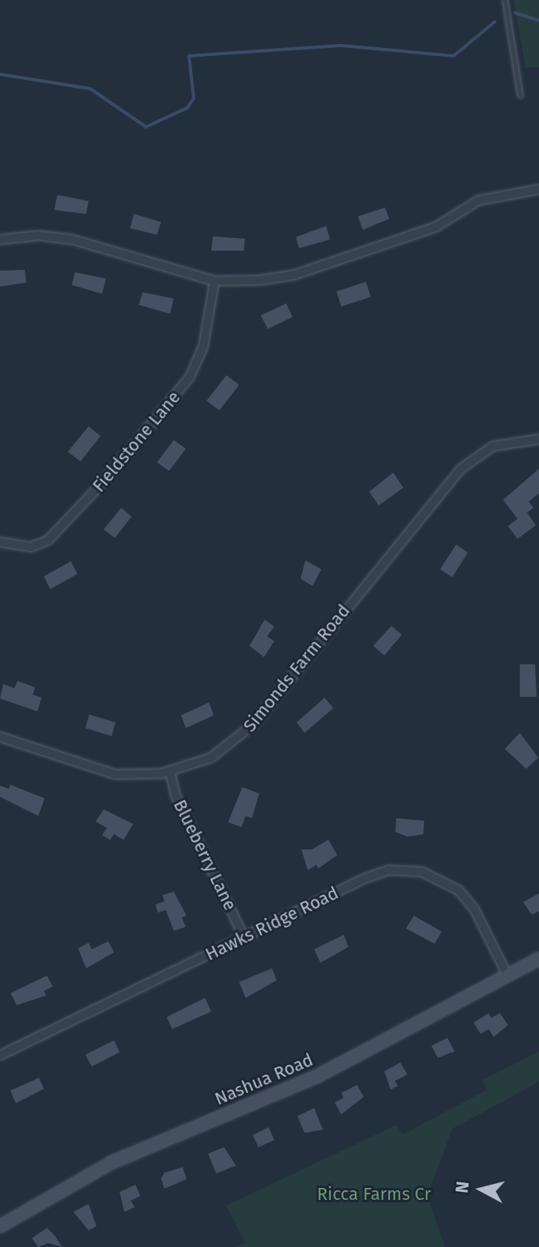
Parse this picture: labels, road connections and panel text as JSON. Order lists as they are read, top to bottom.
{
  "streets": {
    "main road": ["Nashua Road"],
    "street": [
      "Fieldstone Lane",
      "Simonds Farm Road",
      "Blueberry Lane",
      "Hawks Ridge Road"
    ]
  },
  "crossings": [
    ["Simonds Farm Road", "Blueberry Lane"],
    ["Blueberry Lane", "Hawks Ridge Road"],
    ["Hawks Ridge Road", "Nashua Road"]
  ],
  "parks": ["Ricca Farms Cr"],
  "north": "left"
}
